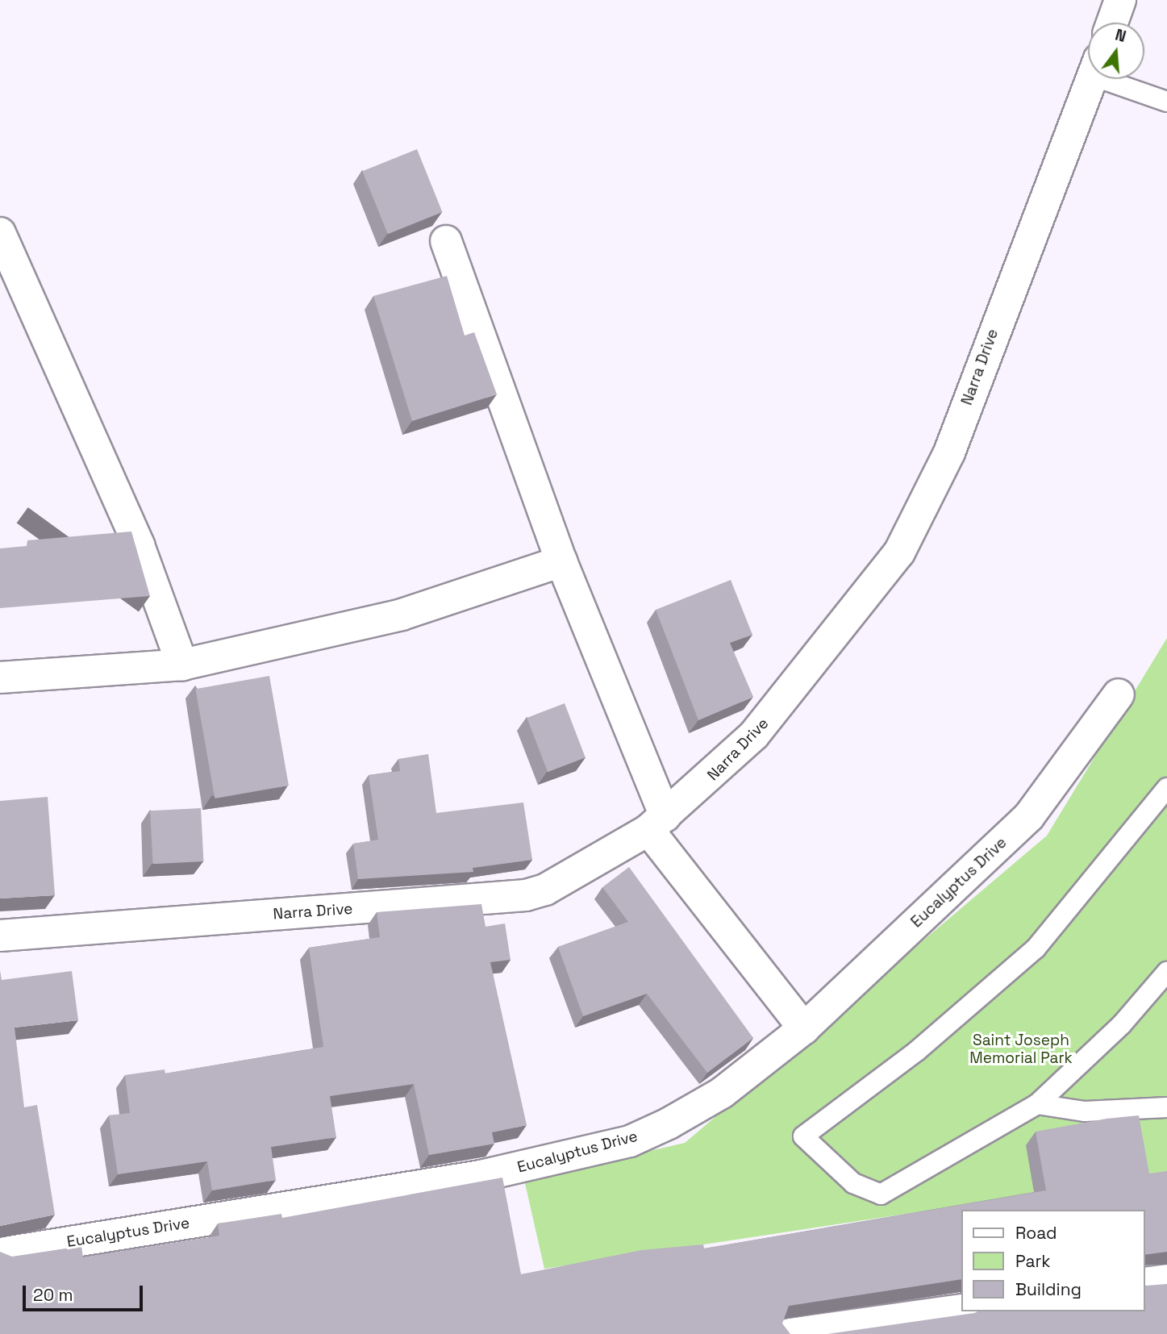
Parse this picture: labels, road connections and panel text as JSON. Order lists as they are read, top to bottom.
{
  "streets": {
    "street": ["Narra Drive", "Eucalyptus Drive"]
  },
  "parks": ["Saint Joseph Memorial Park"],
  "legend": ["Road", "Park", "Building"],
  "scale_bar": "20 m",
  "north": "top"
}
